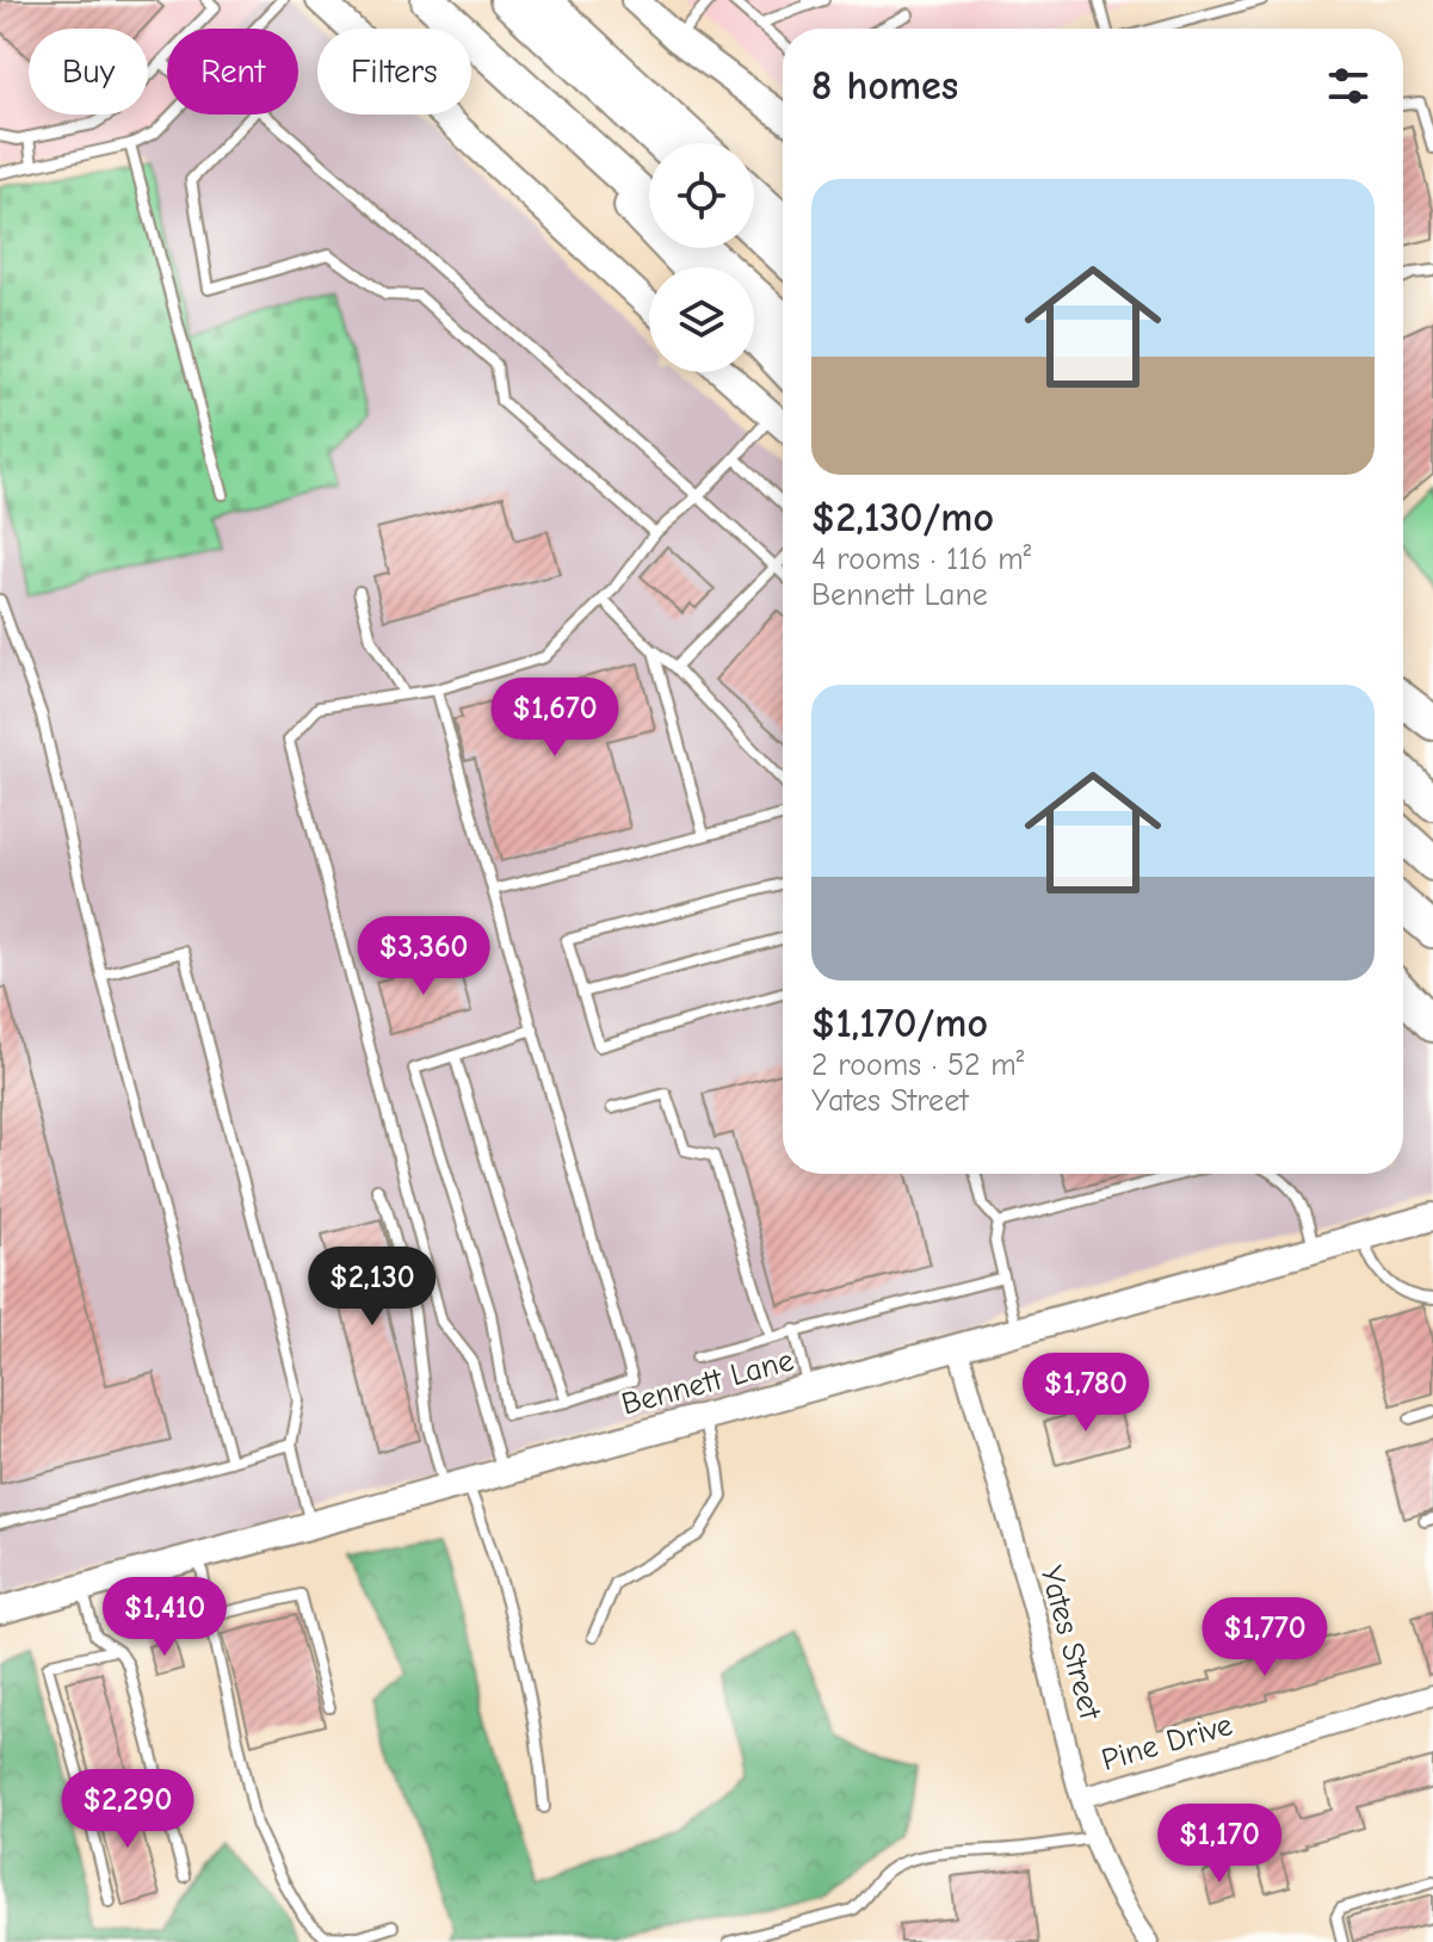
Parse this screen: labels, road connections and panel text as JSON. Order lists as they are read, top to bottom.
{
  "streets": {
    "street": ["Bennett Lane", "Yates Street", "Pine Drive"]
  },
  "crossings": [
    ["Bennett Lane", "Yates Street"],
    ["Yates Street", "Pine Drive"]
  ],
  "page": {
    "chip": ["Buy", "Rent", "Filters"],
    "heading": "8 homes",
    "list": [
      {
        "name": "$2,130/mo",
        "note": "4 rooms · 116 m² · Bennett Lane"
      },
      {
        "name": "$1,170/mo",
        "note": "2 rooms · 52 m² · Yates Street"
      }
    ],
    "price": [
      "$1,670",
      "$3,360",
      "$2,130",
      "$1,780",
      "$1,410",
      "$1,770",
      "$2,290",
      "$1,170"
    ]
  }
}
